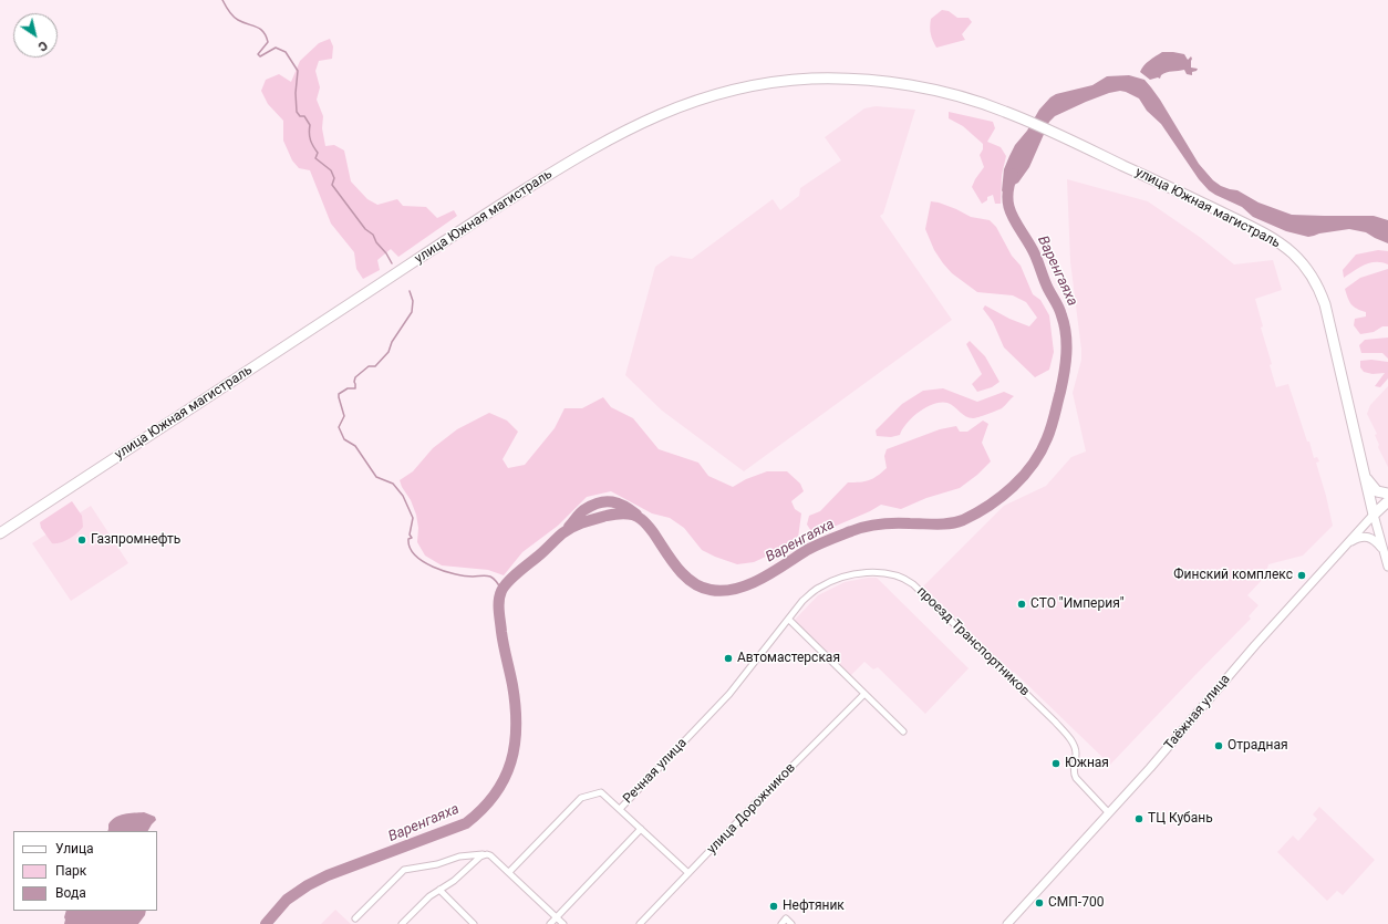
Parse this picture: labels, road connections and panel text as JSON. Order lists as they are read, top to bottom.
{
  "streets": {
    "highway": ["улица Южная магистраль", "Таёжная улица"],
    "street": ["проезд Транспортников", "Речная улица", "улица Дорожников"]
  },
  "crossings": [
    ["улица Южная магистраль", "Таёжная улица"],
    ["проезд Транспортников", "Таёжная улица"],
    ["проезд Транспортников", "Речная улица"]
  ],
  "water": ["Варенгаяха"],
  "places": [
    "Газпромнефть",
    "Финский комплекс",
    "СТО \"Империя\"",
    "Автомастерская",
    "Отрадная",
    "Южная",
    "ТЦ Кубань",
    "СМП-700",
    "Нефтяник"
  ],
  "legend": ["Улица", "Парк", "Вода"],
  "north": "bottom right"
}
